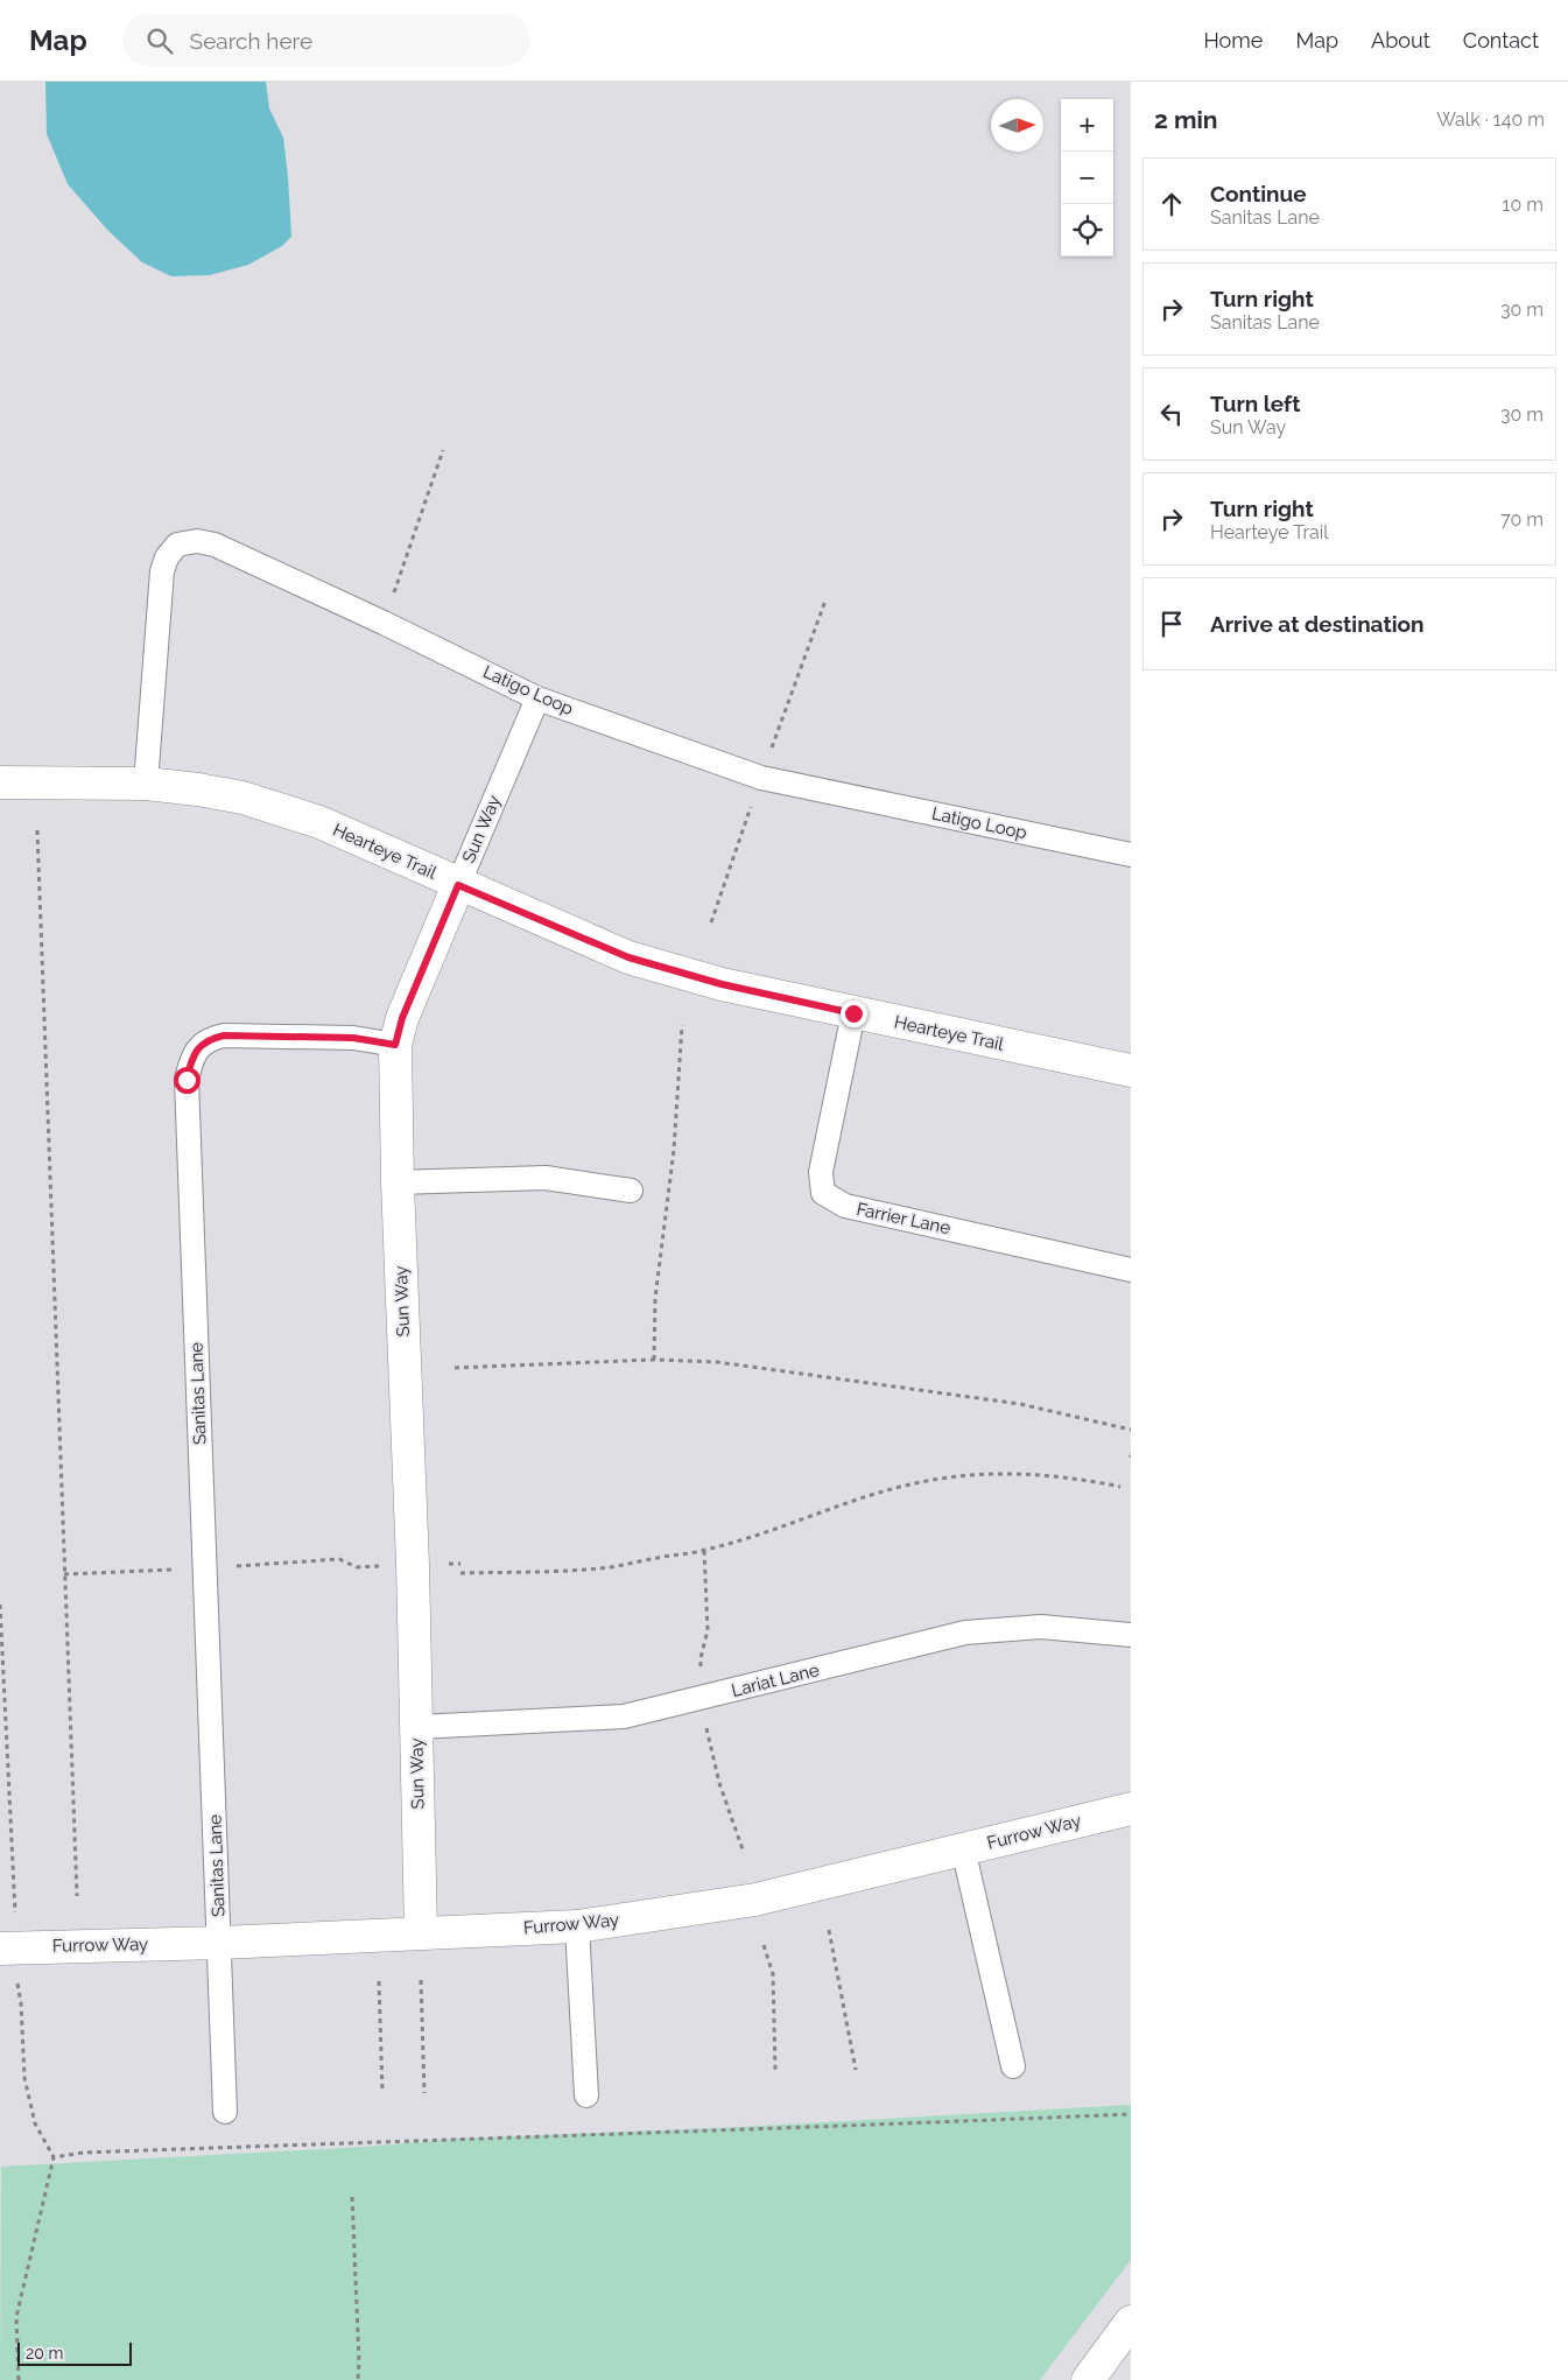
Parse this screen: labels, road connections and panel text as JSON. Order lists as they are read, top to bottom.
{
  "streets": {
    "street": ["Sun Way", "Hearteye Trail", "Furrow Way"],
    "lane": [
      "Latigo Loop",
      "Farrier Lane",
      "Sanitas Lane",
      "Lariat Lane"
    ]
  },
  "crossings": [
    ["Latigo Loop", "Sun Way"],
    ["Latigo Loop", "Hearteye Trail"],
    ["Sun Way", "Hearteye Trail"],
    ["Sun Way", "Sanitas Lane"],
    ["Sun Way", "Lariat Lane"],
    ["Sun Way", "Furrow Way"],
    ["Hearteye Trail", "Farrier Lane"],
    ["Sanitas Lane", "Furrow Way"]
  ],
  "scale_bar": "20 m",
  "north": "right",
  "page": {
    "header": "Map",
    "search": "Search here",
    "nav": [
      "Home",
      "Map",
      "About",
      "Contact"
    ],
    "heading": ["2 min", "Walk · 140 m"],
    "map_buttons": ["+", "−"],
    "list": [
      ["Continue", "Sanitas Lane", "10 m"],
      ["Turn right", "Sanitas Lane", "30 m"],
      ["Turn left", "Sun Way", "30 m"],
      ["Turn right", "Hearteye Trail", "70 m"],
      "Arrive at destination"
    ],
    "scale": "20 m"
  }
}
